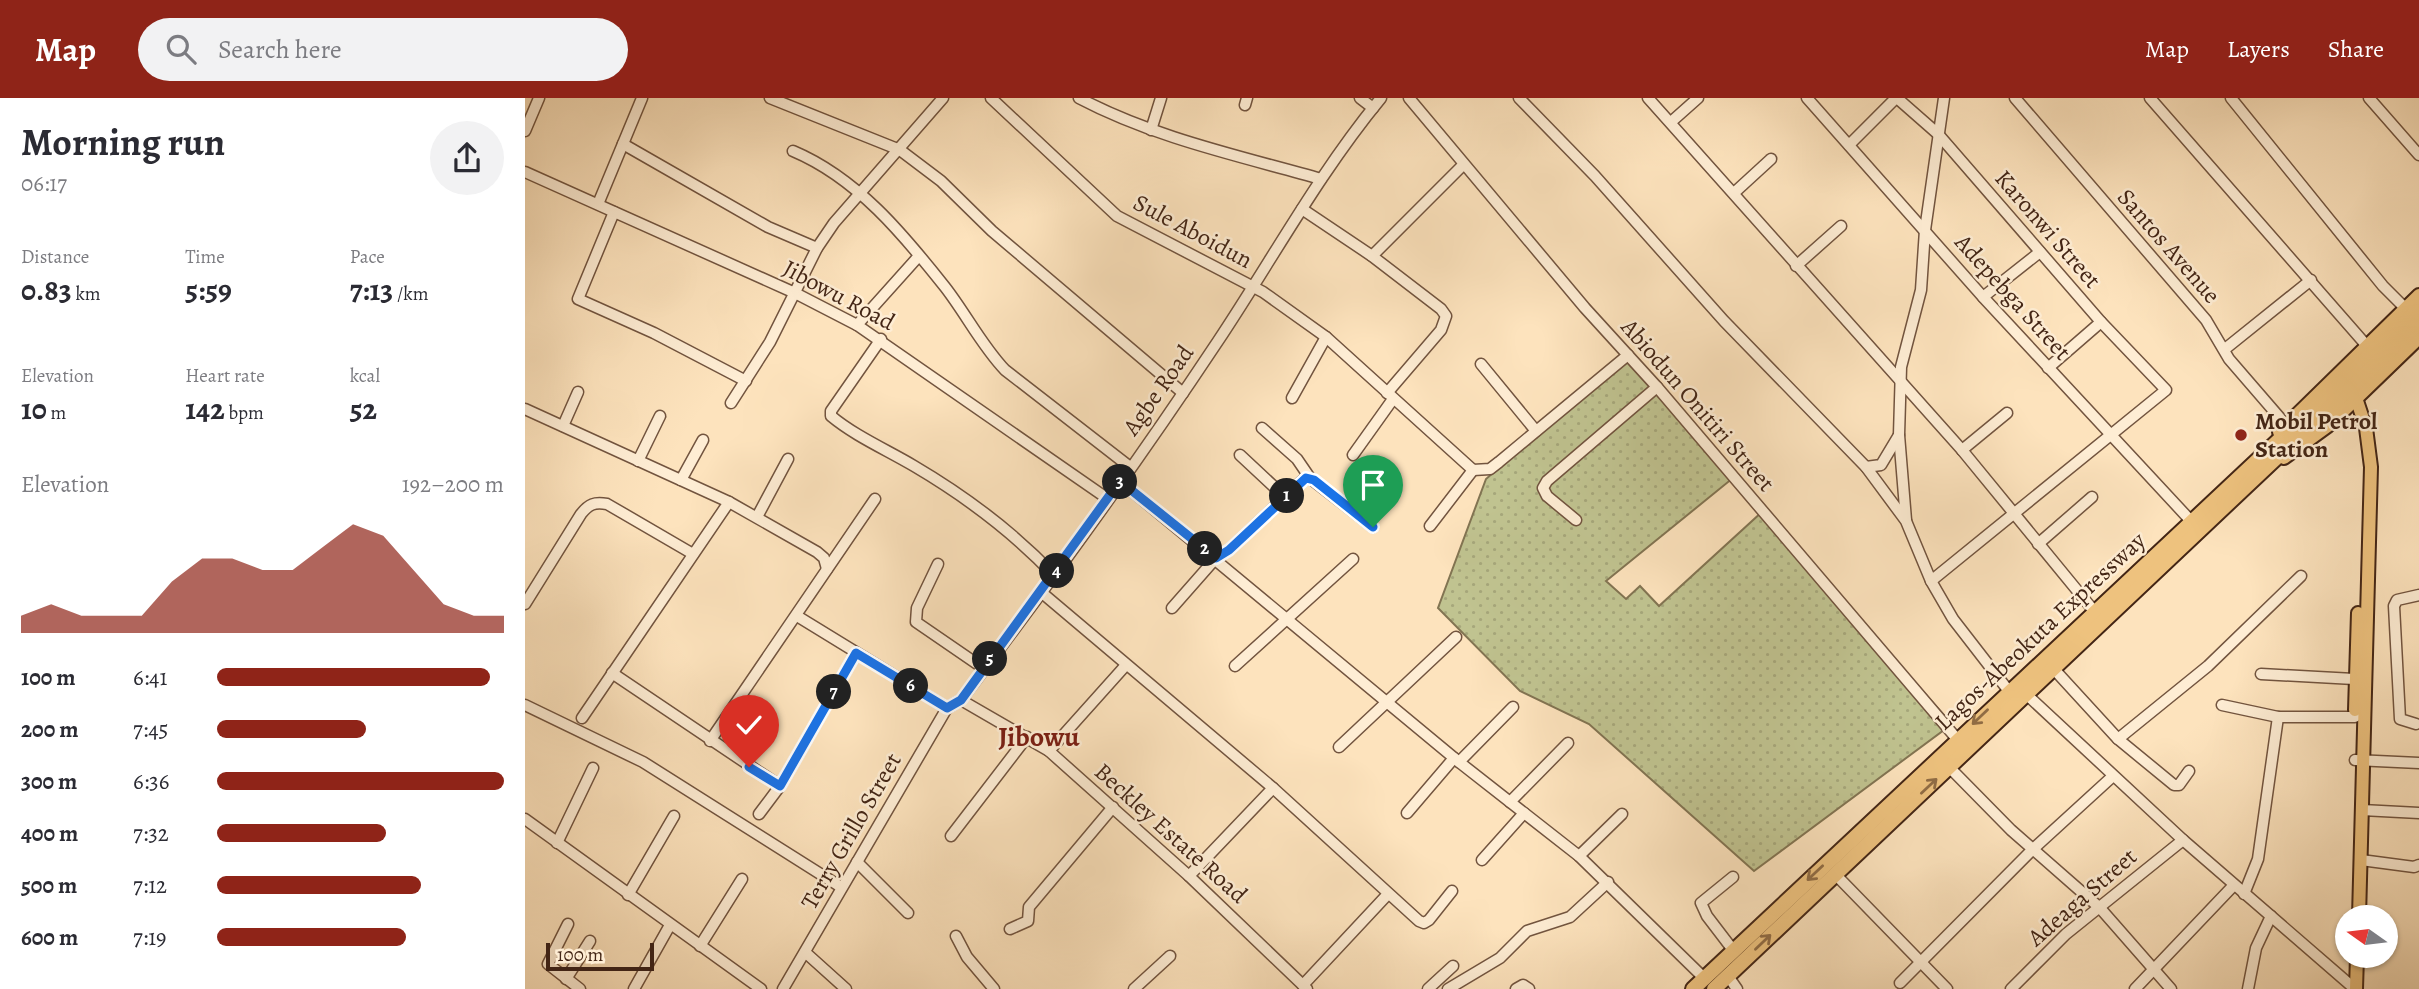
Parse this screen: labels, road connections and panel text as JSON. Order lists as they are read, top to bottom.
{
  "streets": {
    "highway": ["Lagos-Abeokuta Expressway"],
    "street": [
      "Karonwi Street",
      "Sule Aboidun",
      "Santos Avenue",
      "Jibowu Road",
      "Adepebga Street",
      "Agbe Road",
      "Abiodun Onitiri Street",
      "Terry Grillo Street",
      "Beckley Estate Road",
      "Adeaga Street"
    ]
  },
  "crossings": [
    ["Karonwi Street", "Adepebga Street"],
    ["Sule Aboidun", "Agbe Road"],
    ["Jibowu Road", "Agbe Road"],
    ["Adepebga Street", "Lagos-Abeokuta Expressway"],
    ["Agbe Road", "Terry Grillo Street"],
    ["Agbe Road", "Beckley Estate Road"],
    ["Abiodun Onitiri Street", "Lagos-Abeokuta Expressway"],
    ["Terry Grillo Street", "Beckley Estate Road"]
  ],
  "districts": ["Jibowu"],
  "places": ["Mobil Petrol Station"],
  "scale_bar": "100 m",
  "north": "left",
  "page": {
    "header": "Map",
    "search": "Search here",
    "nav": ["Map", "Layers", "Share"],
    "heading": ["Morning run", "06:17"],
    "stats": [
      ["Distance", "0.83 km"],
      ["Time", "5:59"],
      ["Pace", "7:13 /km"],
      ["Elevation", "10 m"],
      ["Heart rate", "142 bpm"],
      ["kcal", "52"]
    ],
    "chart": ["Elevation", "192–200 m"],
    "pins": [
      "3",
      "1",
      "2",
      "4",
      "5",
      "6",
      "7"
    ],
    "list": [
      {
        "name": "100 m",
        "note": "6:41"
      },
      {
        "name": "200 m",
        "note": "7:45"
      },
      {
        "name": "300 m",
        "note": "6:36"
      },
      {
        "name": "400 m",
        "note": "7:32"
      },
      {
        "name": "500 m",
        "note": "7:12"
      },
      {
        "name": "600 m",
        "note": "7:19"
      }
    ],
    "scale": "100 m"
  }
}
